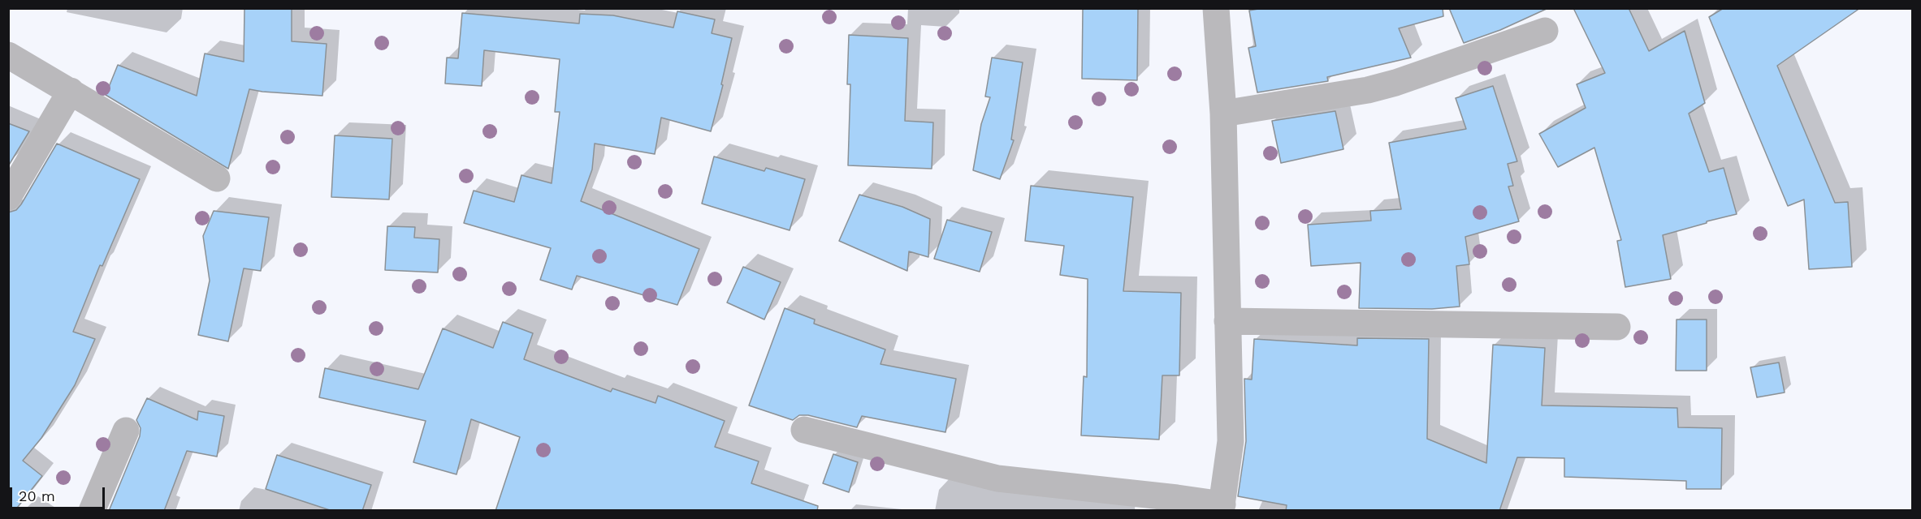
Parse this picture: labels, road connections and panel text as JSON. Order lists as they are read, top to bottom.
{
  "scale_bar": "20 m"
}
